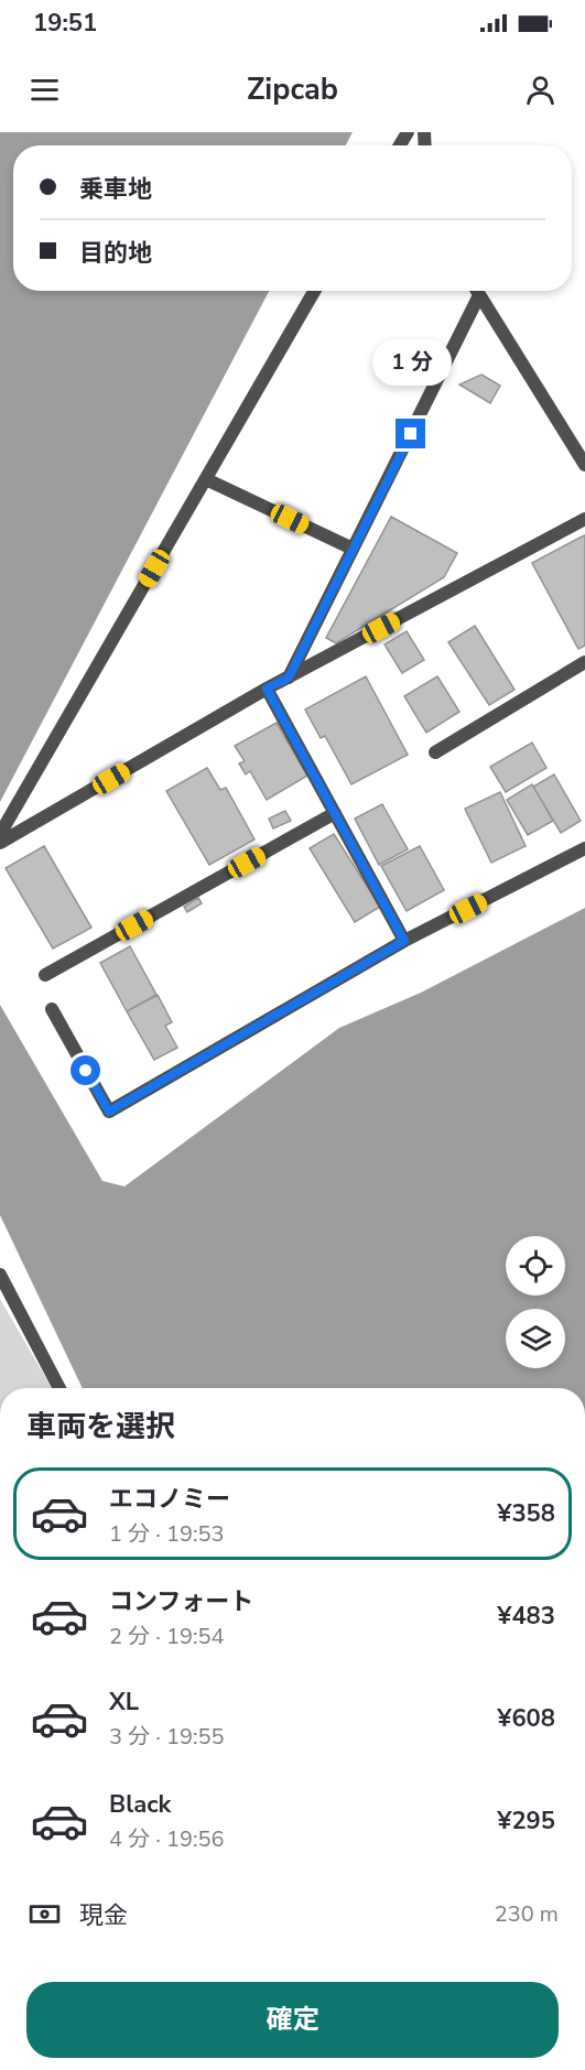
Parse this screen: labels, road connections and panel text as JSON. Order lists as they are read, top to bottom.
{
  "page": {
    "status": "19:51",
    "header": "Zipcab",
    "banner": ["乗車地", "目的地"],
    "bubble": "1 分",
    "heading": "車両を選択",
    "list": [
      {
        "name": "エコノミー",
        "note": "1 分 · 19:53",
        "value": "¥358"
      },
      {
        "name": "コンフォート",
        "note": "2 分 · 19:54",
        "value": "¥483"
      },
      {
        "name": "XL",
        "note": "3 分 · 19:55",
        "value": "¥608"
      },
      {
        "name": "Black",
        "note": "4 分 · 19:56",
        "value": "¥295"
      }
    ],
    "pay": ["現金", "230 m"],
    "buttons": "確定"
  }
}
